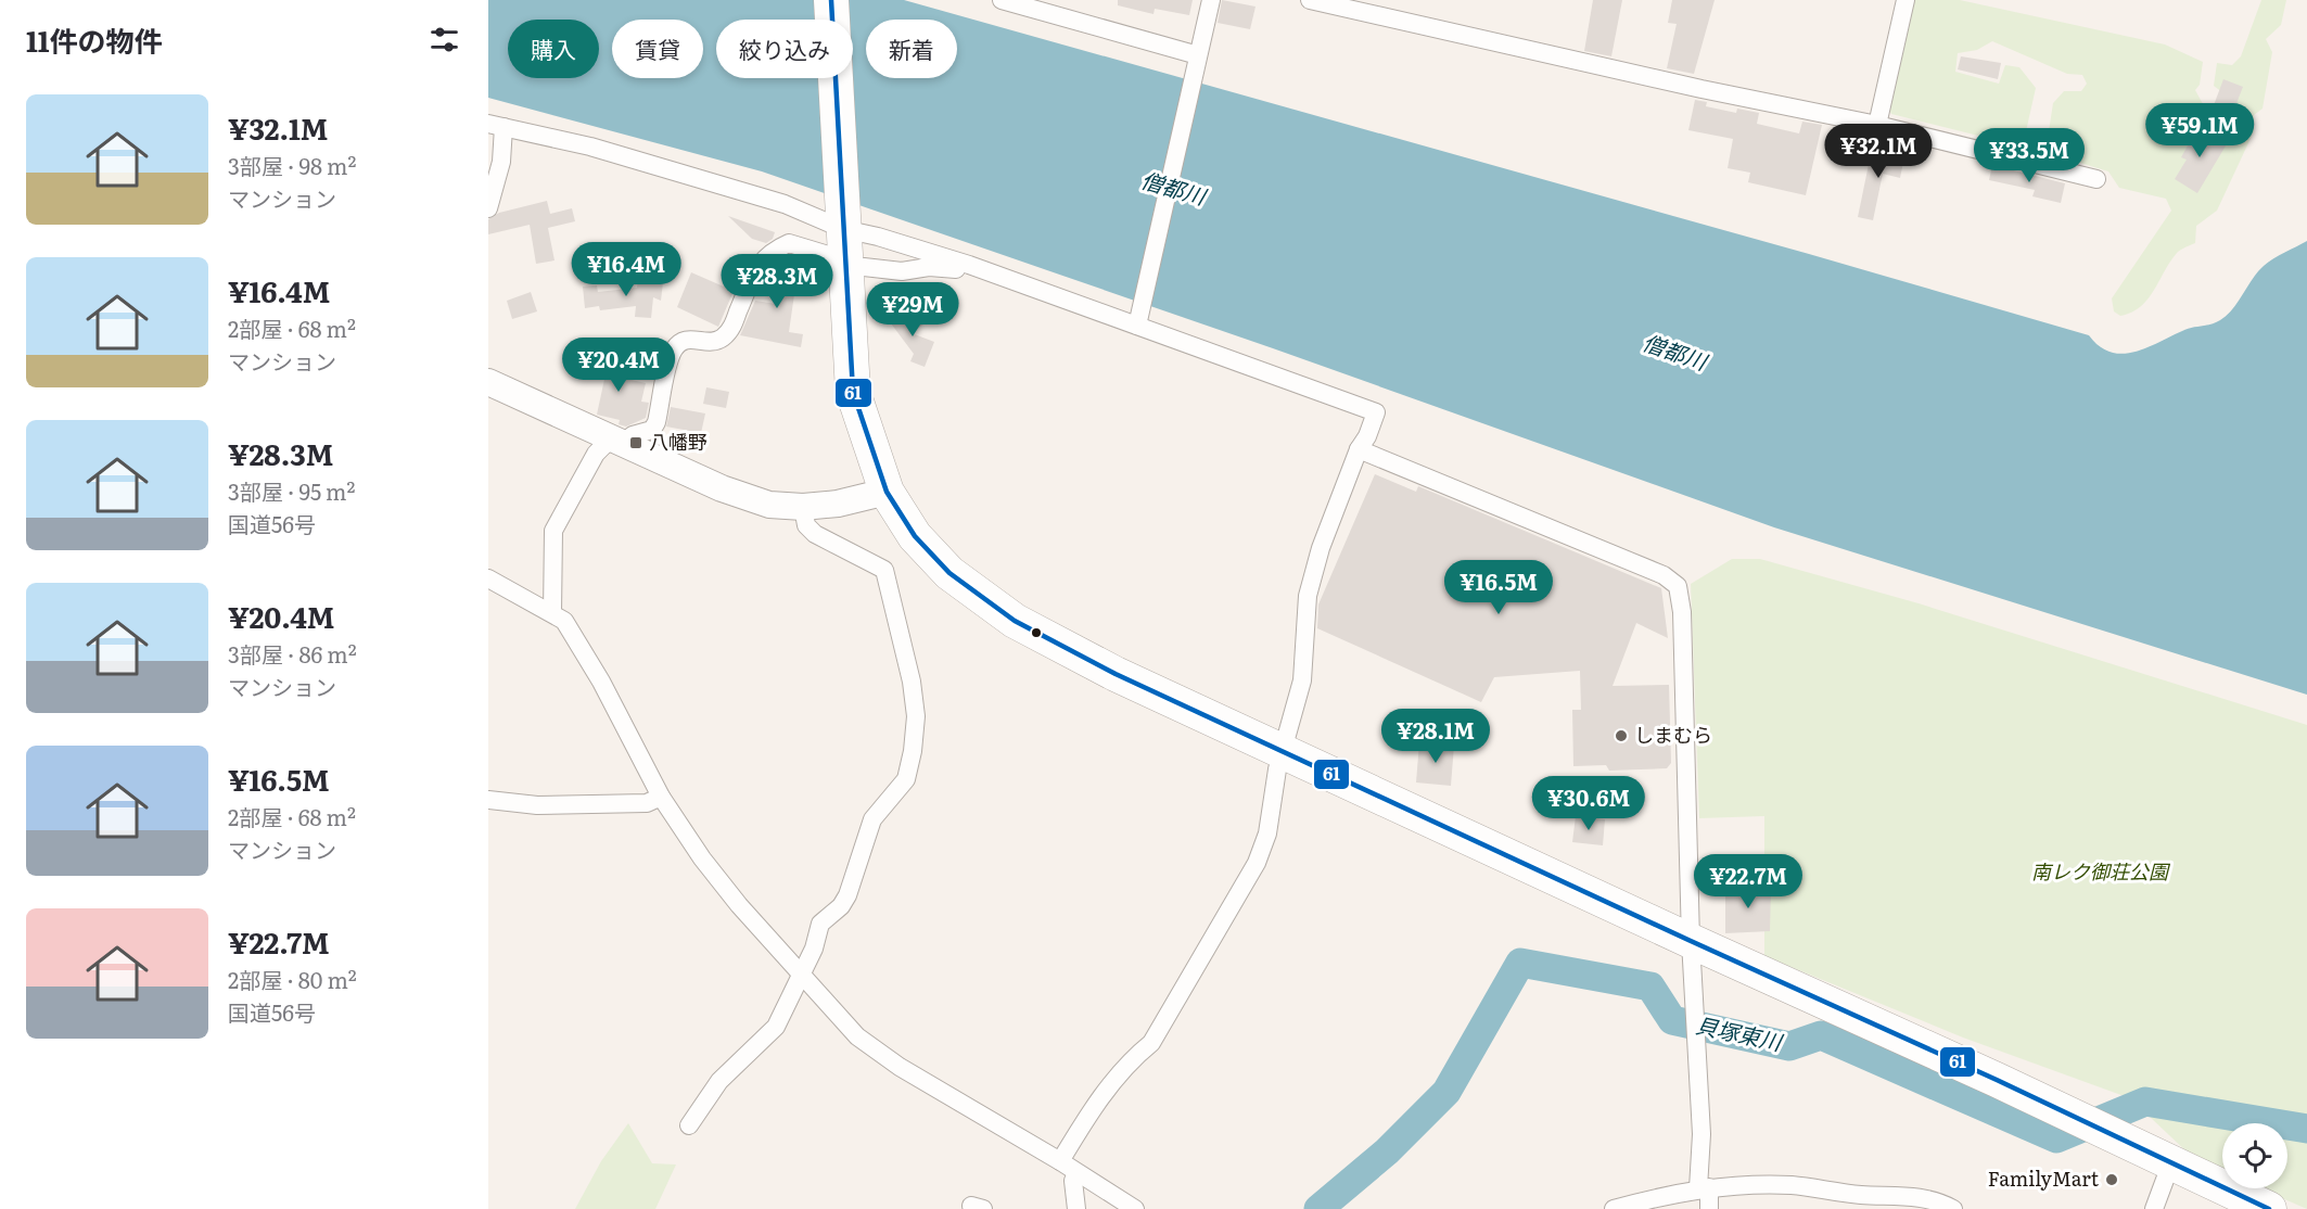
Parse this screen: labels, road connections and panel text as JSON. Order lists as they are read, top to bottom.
{
  "water": ["僧都川", "貝塚東川"],
  "parks": ["南レク御荘公園"],
  "places": {
    "transit": ["八幡野"],
    "other": ["しまむら", "FamilyMart"]
  },
  "lines": ["transit line 61"],
  "page": {
    "heading": "11件の物件",
    "chip": [
      "購入",
      "賃貸",
      "絞り込み",
      "新着"
    ],
    "list": [
      {
        "name": "¥32.1M",
        "note": "3部屋 · 98 m² · マンション"
      },
      {
        "name": "¥16.4M",
        "note": "2部屋 · 68 m² · マンション"
      },
      {
        "name": "¥28.3M",
        "note": "3部屋 · 95 m² · 国道56号"
      },
      {
        "name": "¥20.4M",
        "note": "3部屋 · 86 m² · マンション"
      },
      {
        "name": "¥16.5M",
        "note": "2部屋 · 68 m² · マンション"
      },
      {
        "name": "¥22.7M",
        "note": "2部屋 · 80 m² · 国道56号"
      }
    ],
    "price": [
      "¥59.1M",
      "¥32.1M",
      "¥33.5M",
      "¥16.4M",
      "¥28.3M",
      "¥29M",
      "¥20.4M",
      "¥16.5M",
      "¥28.1M",
      "¥30.6M",
      "¥22.7M"
    ]
  }
}
